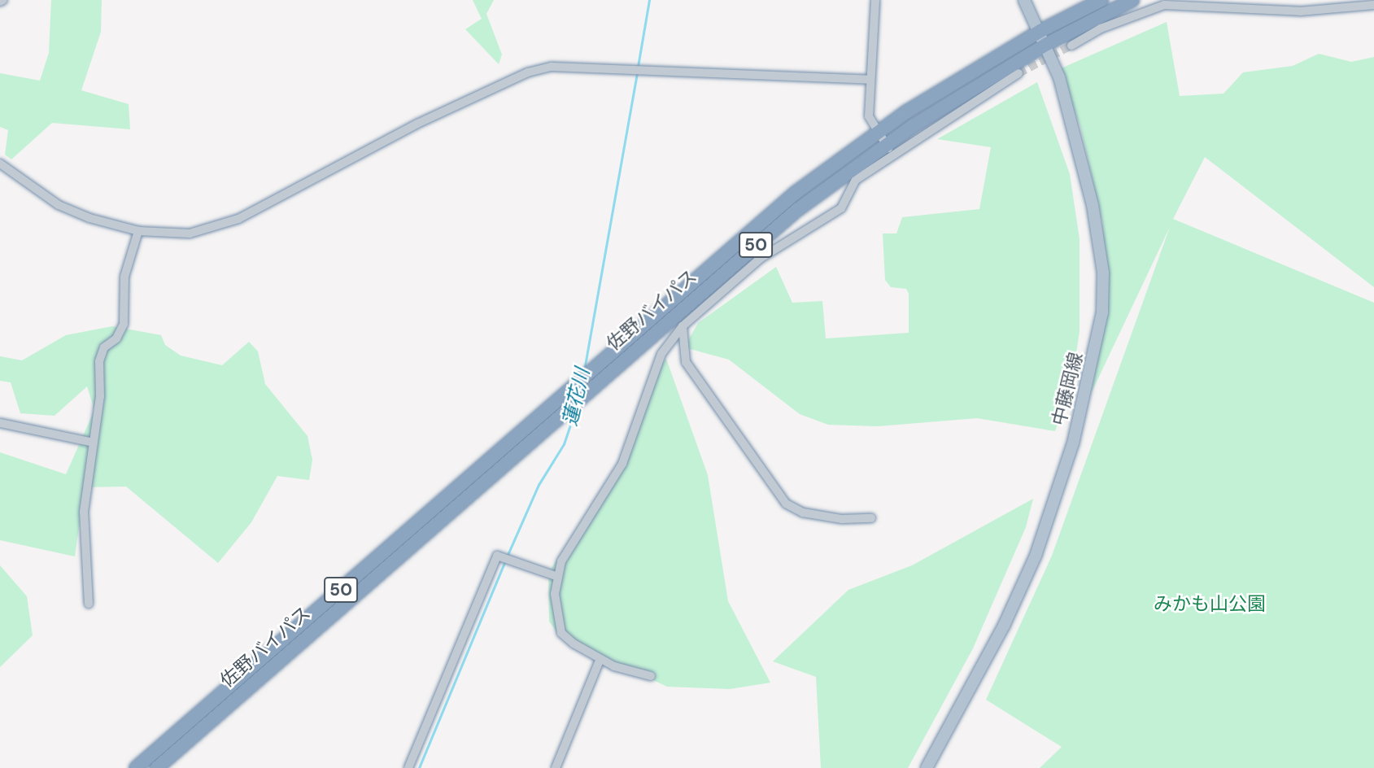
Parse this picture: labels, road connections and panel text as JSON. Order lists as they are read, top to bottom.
{
  "streets": {
    "highway": ["50", "佐野バイパス"],
    "main road": ["中藤岡線"]
  },
  "crossings": [
    ["佐野バイパス", "中藤岡線"]
  ],
  "water": ["蓮花川"],
  "parks": ["みかも山公園"]
}
